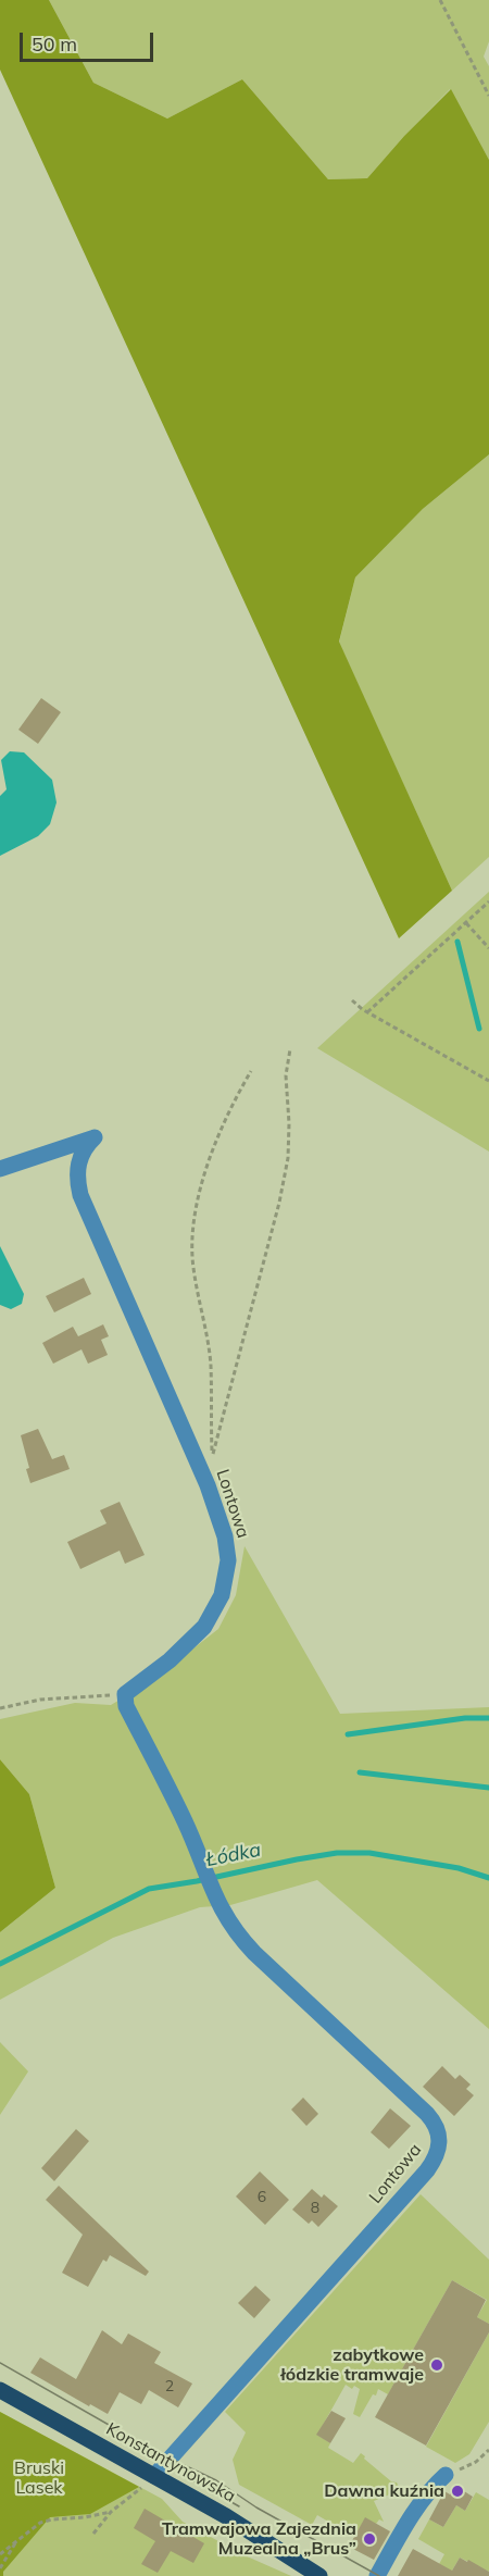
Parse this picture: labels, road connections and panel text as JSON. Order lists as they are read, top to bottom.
{
  "streets": {
    "main road": ["Konstantynowska"],
    "street": ["Lontowa"]
  },
  "crossings": [
    ["Lontowa", "Konstantynowska"]
  ],
  "water": ["Łódka"],
  "parks": ["Bruski Lasek"],
  "places": ["zabytkowe łódzkie tramwaje", "Dawna kuźnia", "Tramwajowa Zajezdnia Muzealna „Brus”"],
  "house_numbers": ["6", "8", "2"],
  "scale_bar": "50 m"
}
